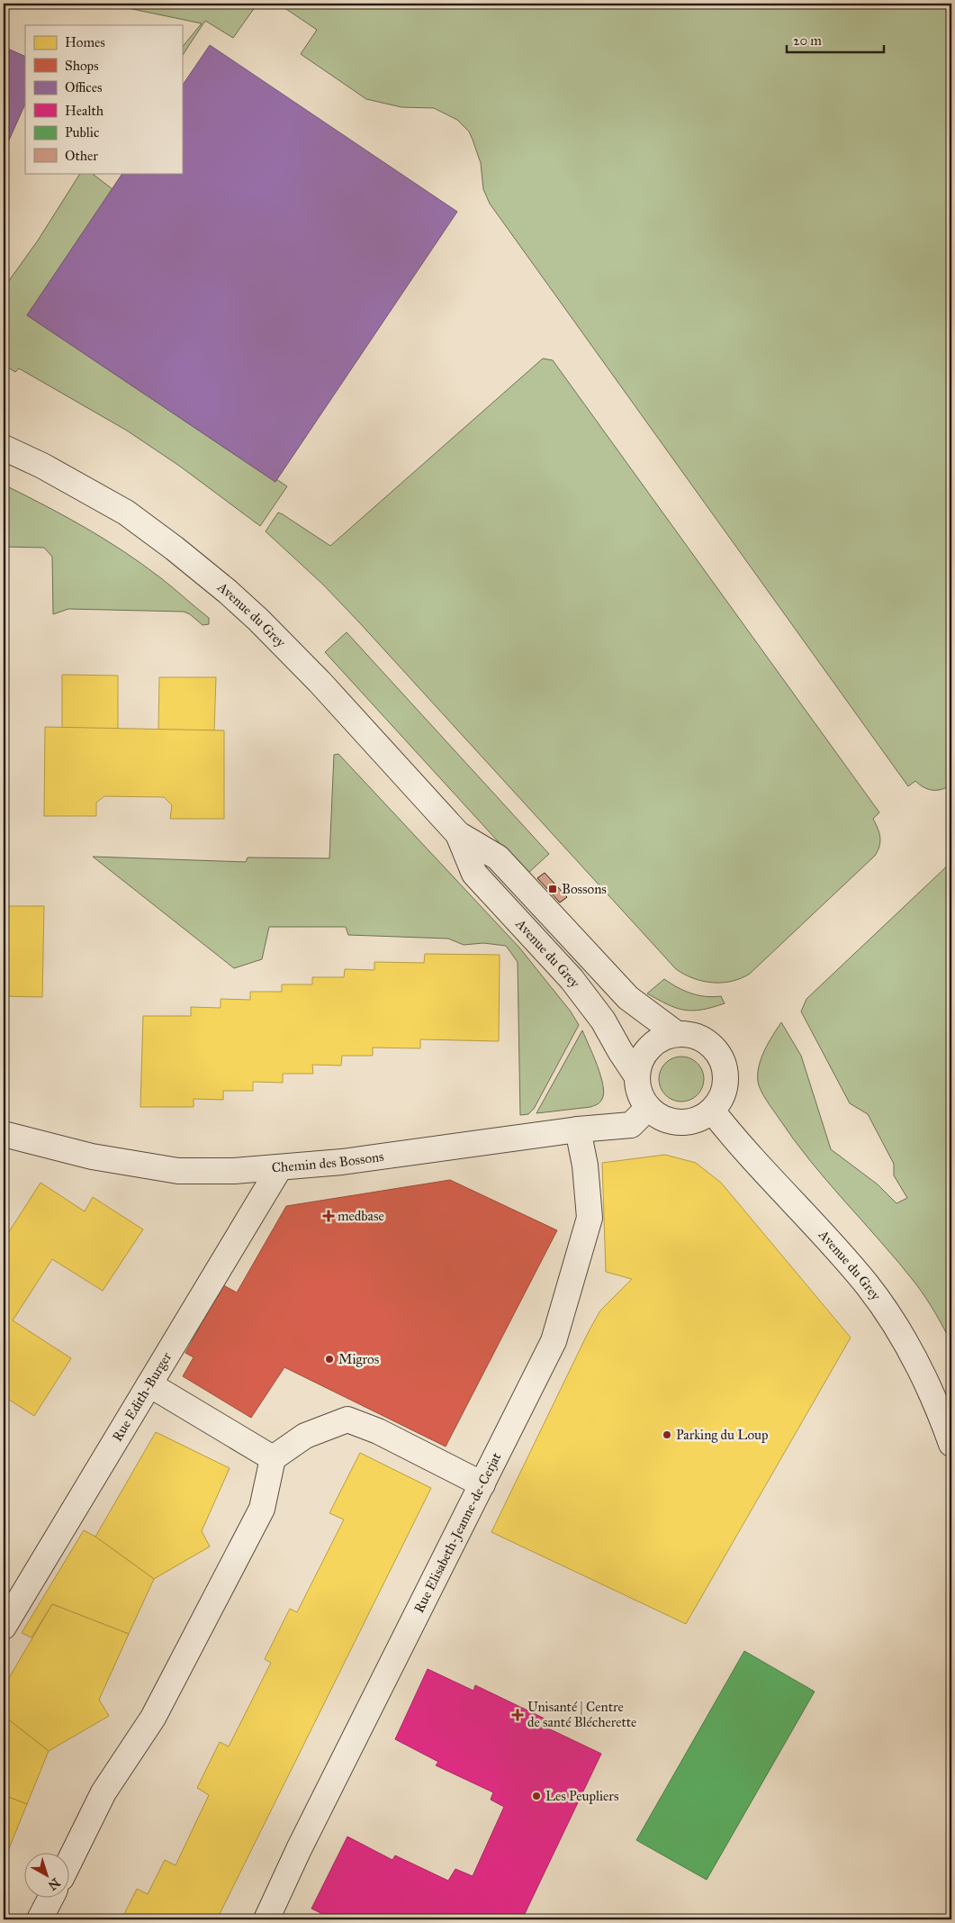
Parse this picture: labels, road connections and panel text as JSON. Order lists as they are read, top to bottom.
{
  "streets": {
    "street": [
      "Avenue du Grey",
      "Chemin des Bossons",
      "Rue Edith-Burger",
      "Rue Elisabeth-Jeanne-de-Cerjat"
    ]
  },
  "crossings": [
    ["Avenue du Grey", "Chemin des Bossons"],
    ["Chemin des Bossons", "Rue Edith-Burger"],
    ["Chemin des Bossons", "Rue Elisabeth-Jeanne-de-Cerjat"]
  ],
  "places": {
    "transit": ["Bossons"],
    "health": ["medbase", "Unisanté | Centre de santé Blécherette"],
    "other": ["Migros", "Parking du Loup", "Les Peupliers"]
  },
  "legend": [
    "Homes",
    "Shops",
    "Offices",
    "Health",
    "Public",
    "Other"
  ],
  "scale_bar": "20 m",
  "north": "bottom right"
}
